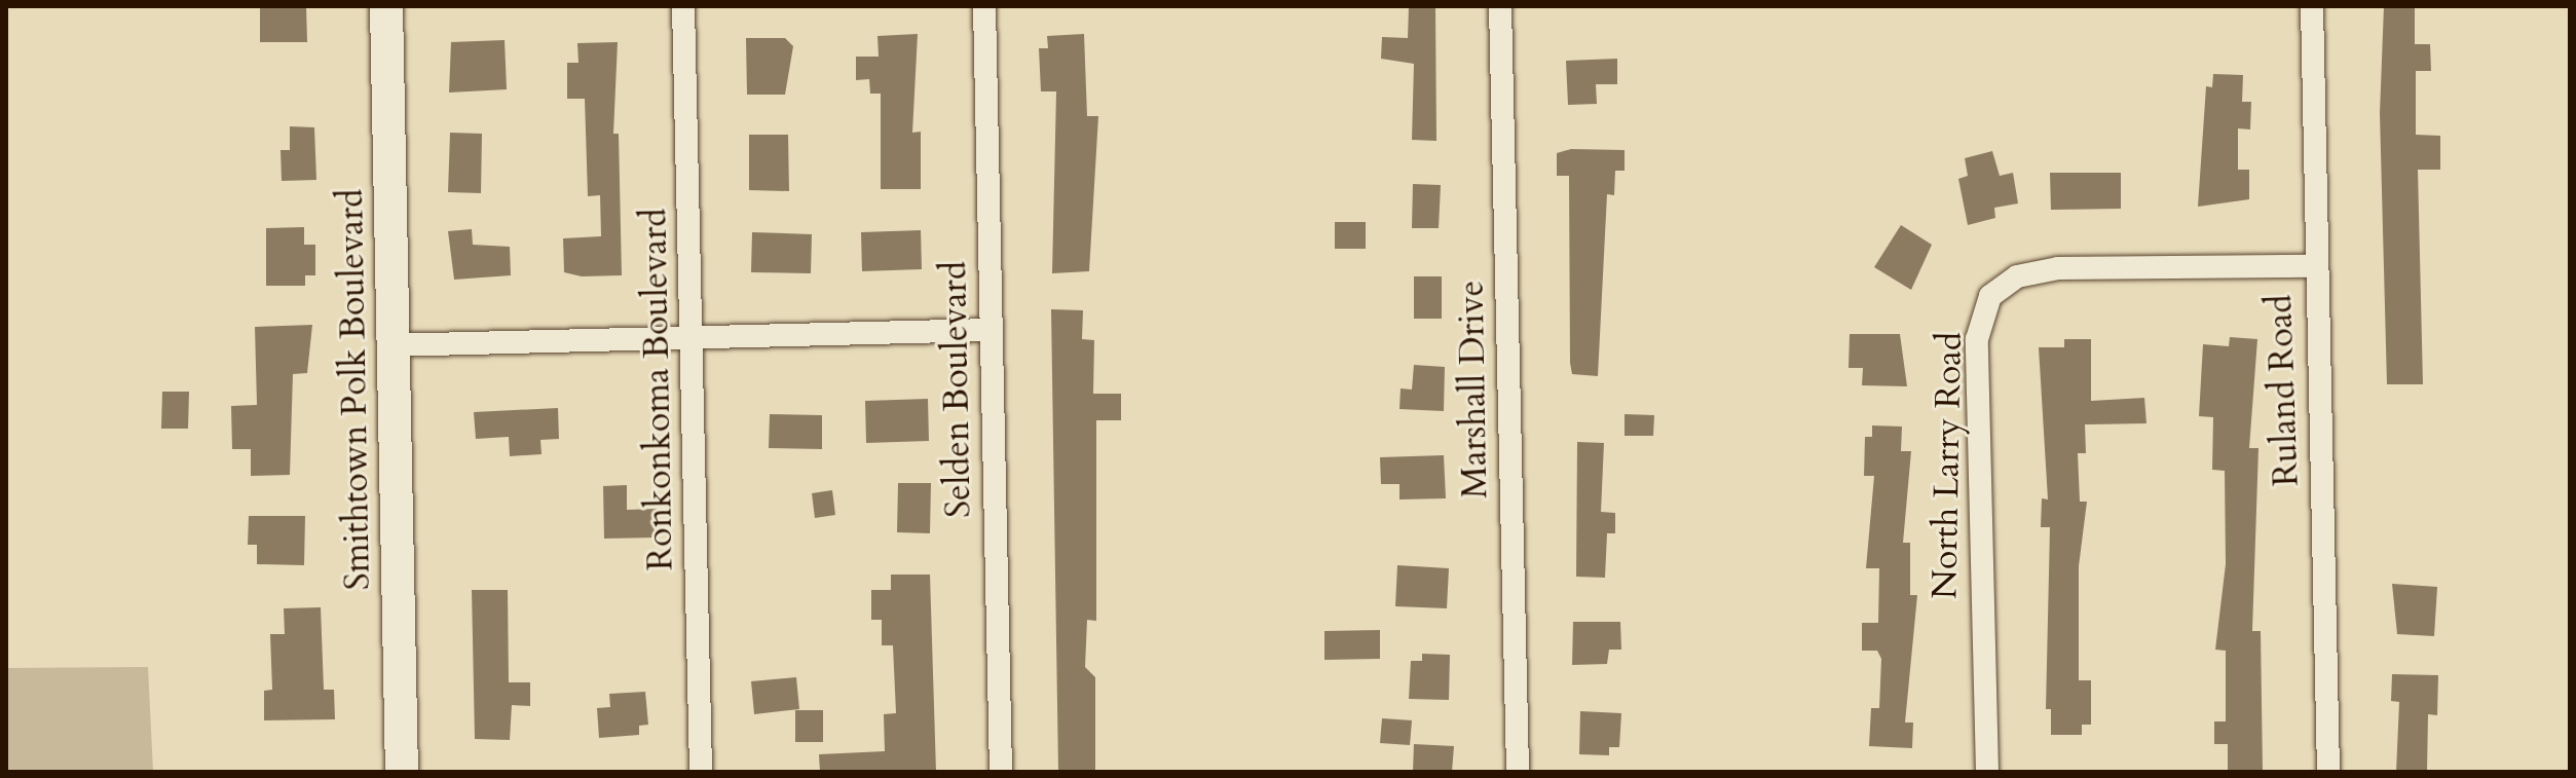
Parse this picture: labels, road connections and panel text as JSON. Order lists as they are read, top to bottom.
{
  "streets": {
    "street": [
      "Smithtown Polk Boulevard",
      "Ronkonkoma Boulevard",
      "Selden Boulevard",
      "Marshall Drive",
      "Ruland Road",
      "North Larry Road"
    ]
  },
  "crossings": [
    ["Ruland Road", "North Larry Road"]
  ]
}
